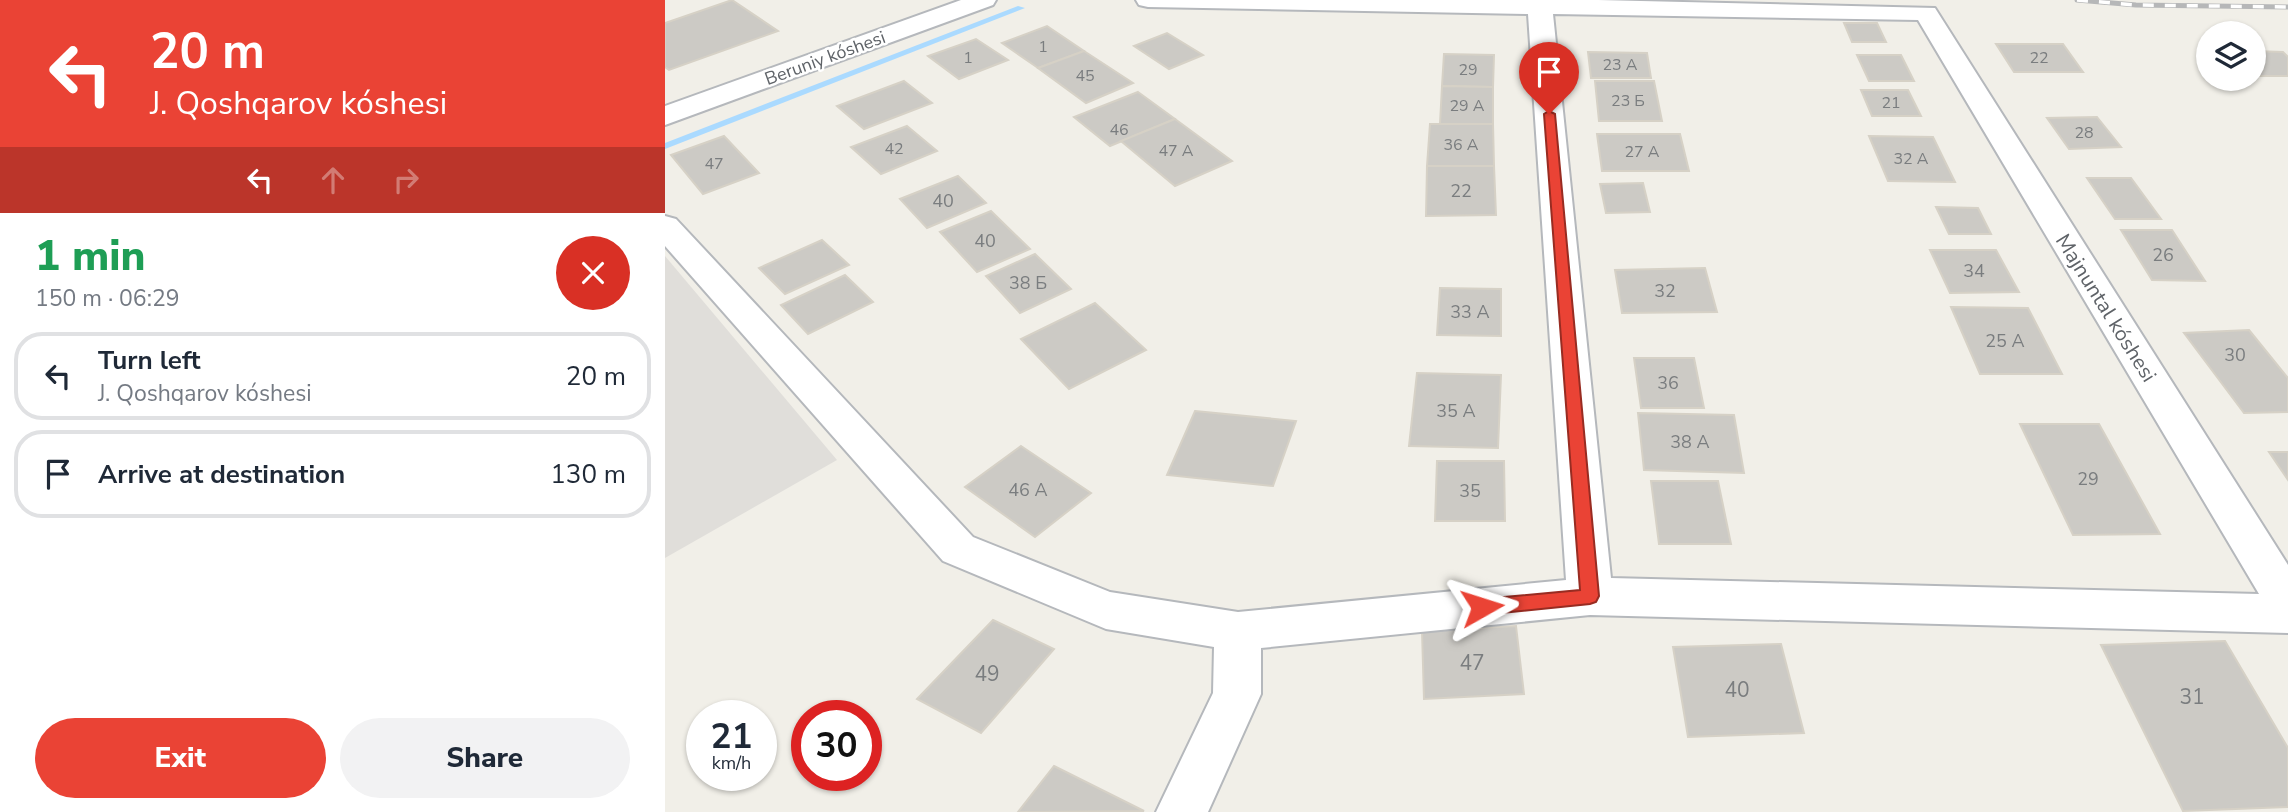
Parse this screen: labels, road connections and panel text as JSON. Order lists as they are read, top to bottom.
{
  "streets": {
    "street": ["Beruniy kóshesi", "Majnuntal kóshesi"]
  },
  "house_numbers": [
    "1",
    "1",
    "22",
    "23 А",
    "29",
    "45",
    "23 Б",
    "21",
    "29 А",
    "46",
    "28",
    "36 А",
    "42",
    "47 А",
    "27 А",
    "32 А",
    "47",
    "22",
    "40",
    "40",
    "26",
    "34",
    "38 Б",
    "32",
    "33 А",
    "25 А",
    "30",
    "36",
    "35 А",
    "38 А",
    "29",
    "46 А",
    "35",
    "47",
    "49",
    "40",
    "31"
  ],
  "page": {
    "turn": ["20 m", "J. Qoshqarov kóshesi"],
    "heading": ["1 min", "150 m · 06:29"],
    "list": [
      {
        "name": "Turn left",
        "note": "J. Qoshqarov kóshesi",
        "value": "20 m"
      },
      {
        "name": "Arrive at destination",
        "value": "130 m"
      }
    ],
    "speed": "21 km/h",
    "limit": "30",
    "buttons": ["Exit", "Share"]
  }
}
